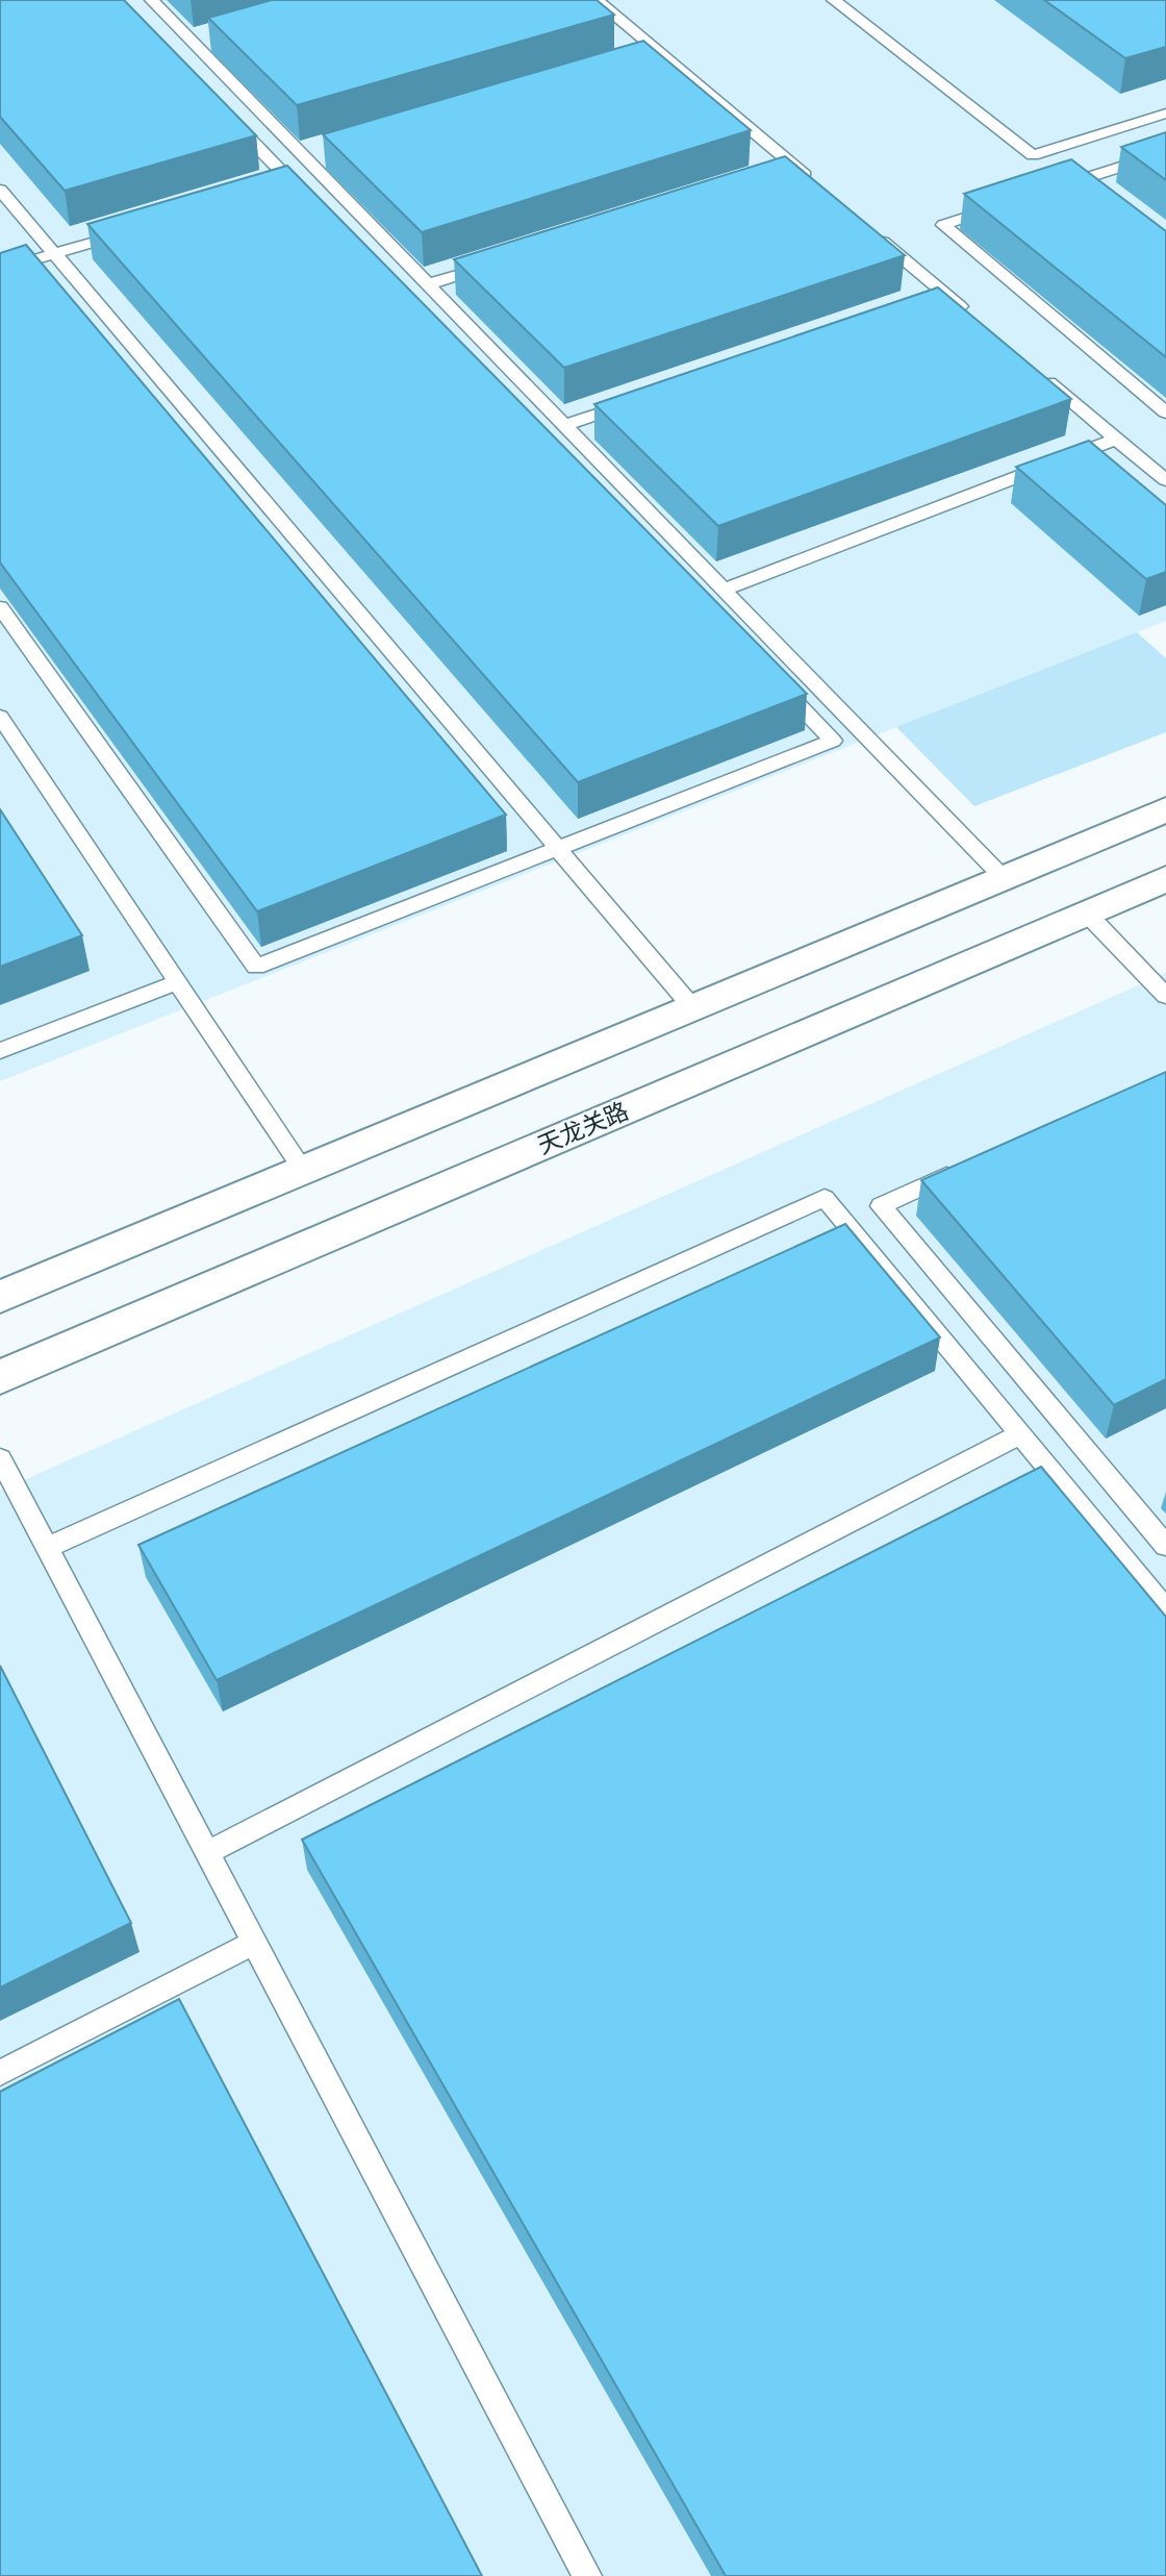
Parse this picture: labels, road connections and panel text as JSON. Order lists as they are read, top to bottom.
{
  "streets": {
    "street": ["天龙关路"]
  }
}
